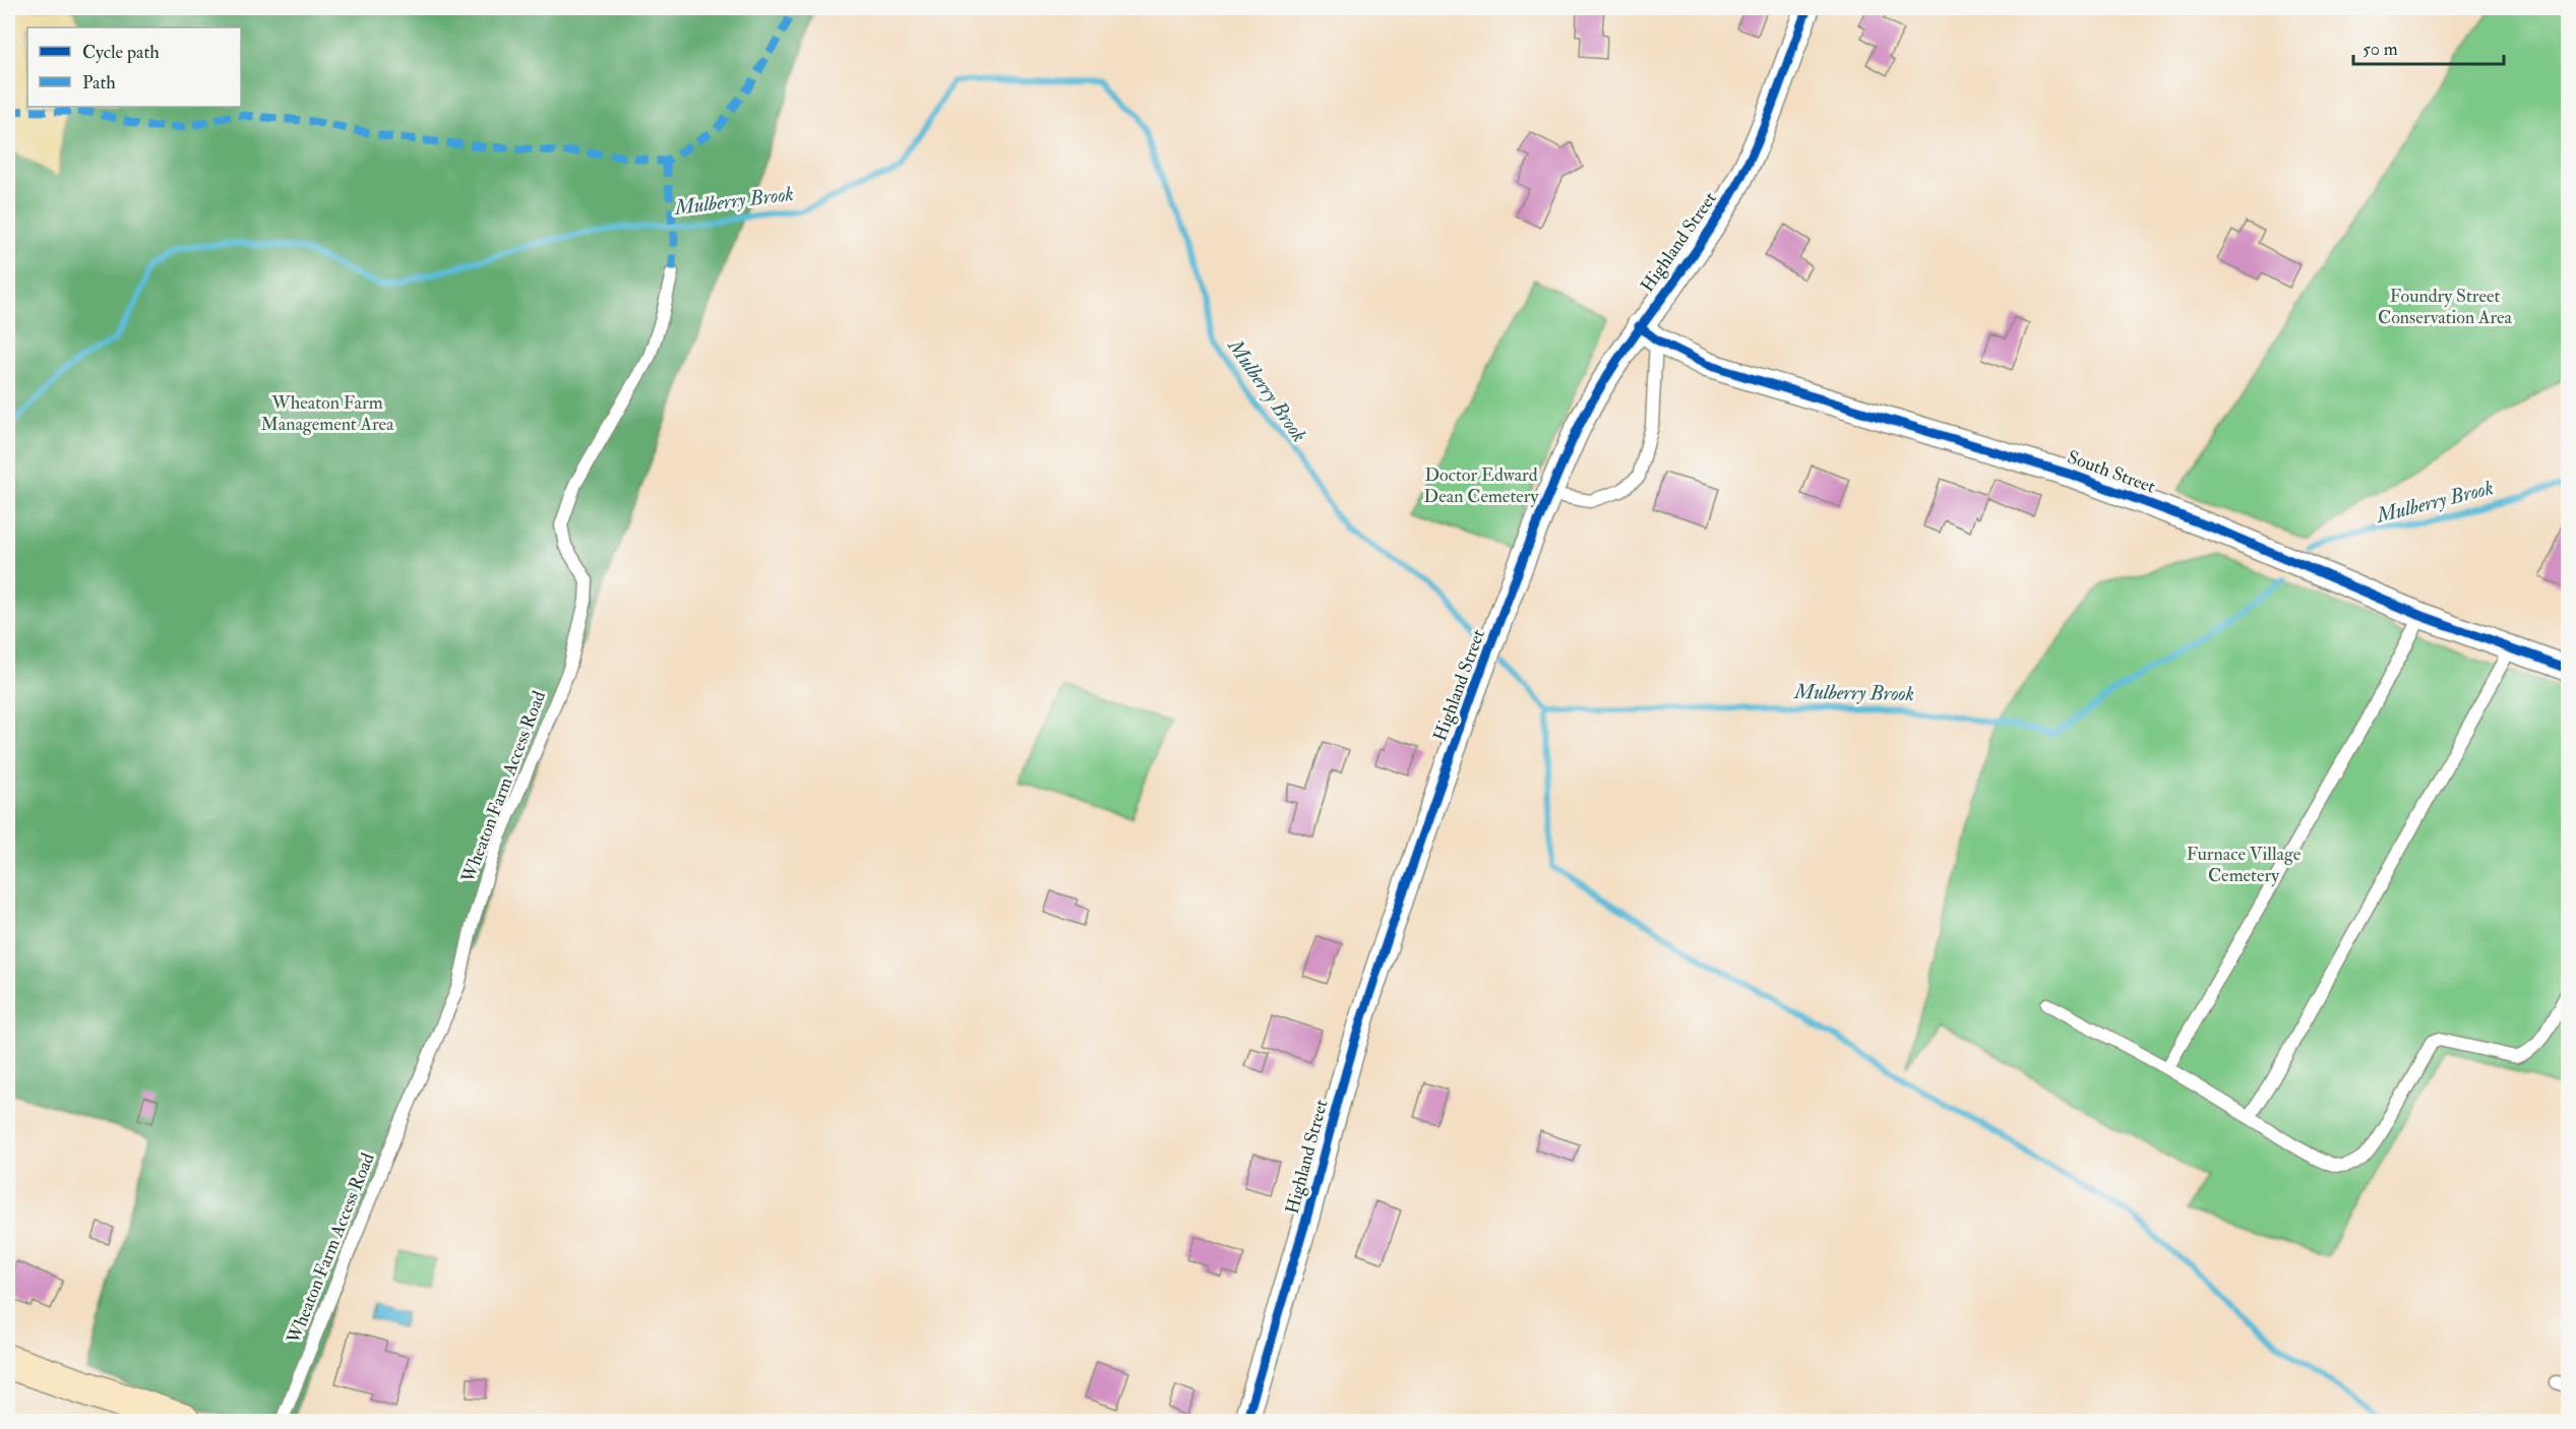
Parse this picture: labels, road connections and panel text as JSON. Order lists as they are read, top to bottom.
{
  "streets": {
    "street": ["Highland Street", "South Street"],
    "lane": ["Wheaton Farm Access Road"]
  },
  "crossings": [
    ["Highland Street", "South Street"]
  ],
  "water": ["Mulberry Brook"],
  "parks": [
    "Foundry Street Conservation Area",
    "Wheaton Farm Management Area",
    "Doctor Edward Dean Cemetery",
    "Furnace Village Cemetery"
  ],
  "legend": ["Cycle path", "Path"],
  "scale_bar": "50 m"
}
